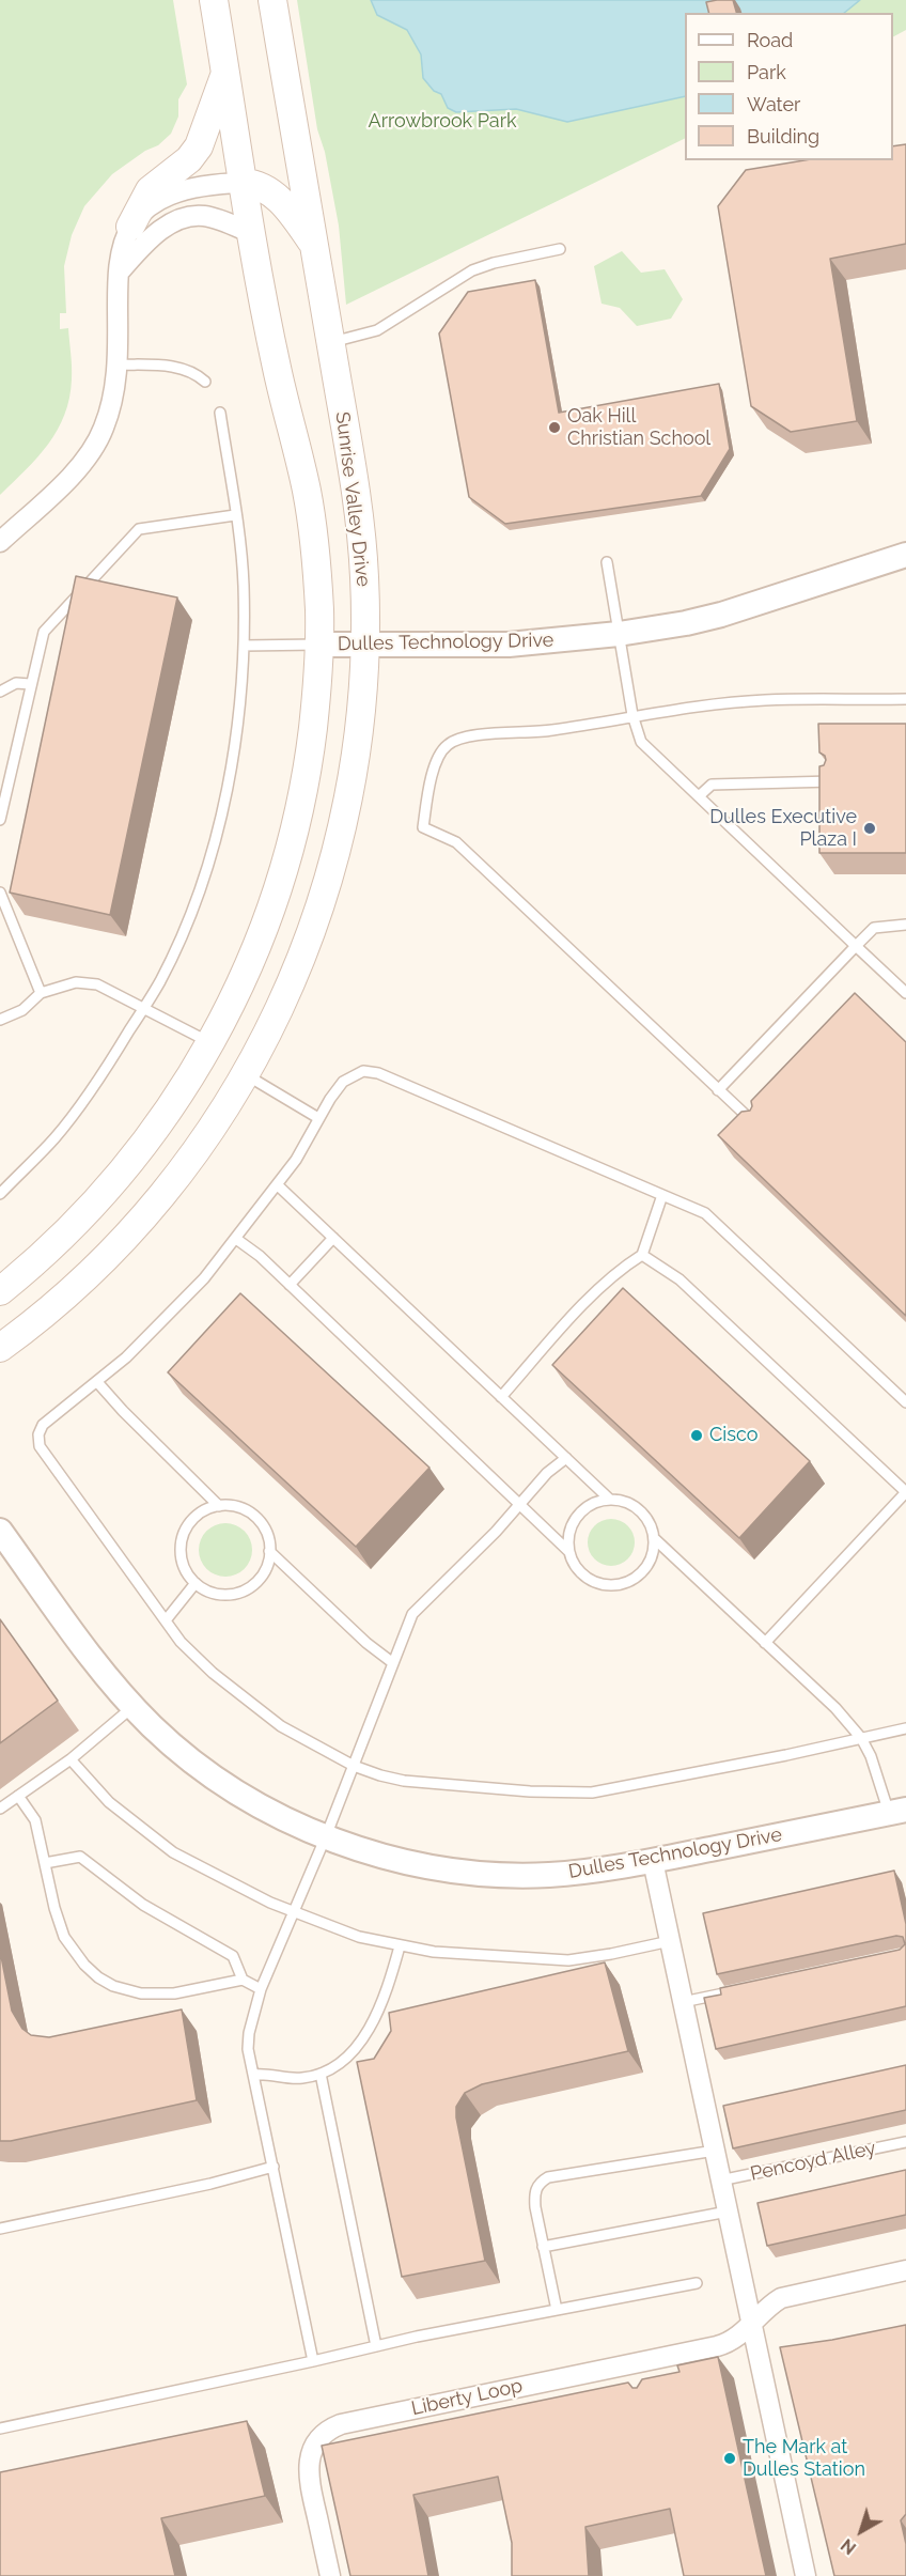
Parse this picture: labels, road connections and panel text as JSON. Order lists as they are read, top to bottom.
{
  "streets": {
    "main road": ["Sunrise Valley Drive"],
    "street": ["Dulles Technology Drive", "Liberty Loop"],
    "lane": ["Pencoyd Alley"]
  },
  "crossings": [
    ["Sunrise Valley Drive", "Dulles Technology Drive"]
  ],
  "parks": ["Arrowbrook Park"],
  "places": [
    "Oak Hill Christian School",
    "Dulles Executive Plaza I",
    "Cisco",
    "The Mark at Dulles Station"
  ],
  "legend": [
    "Road",
    "Park",
    "Water",
    "Building"
  ],
  "north": "bottom left"
}
